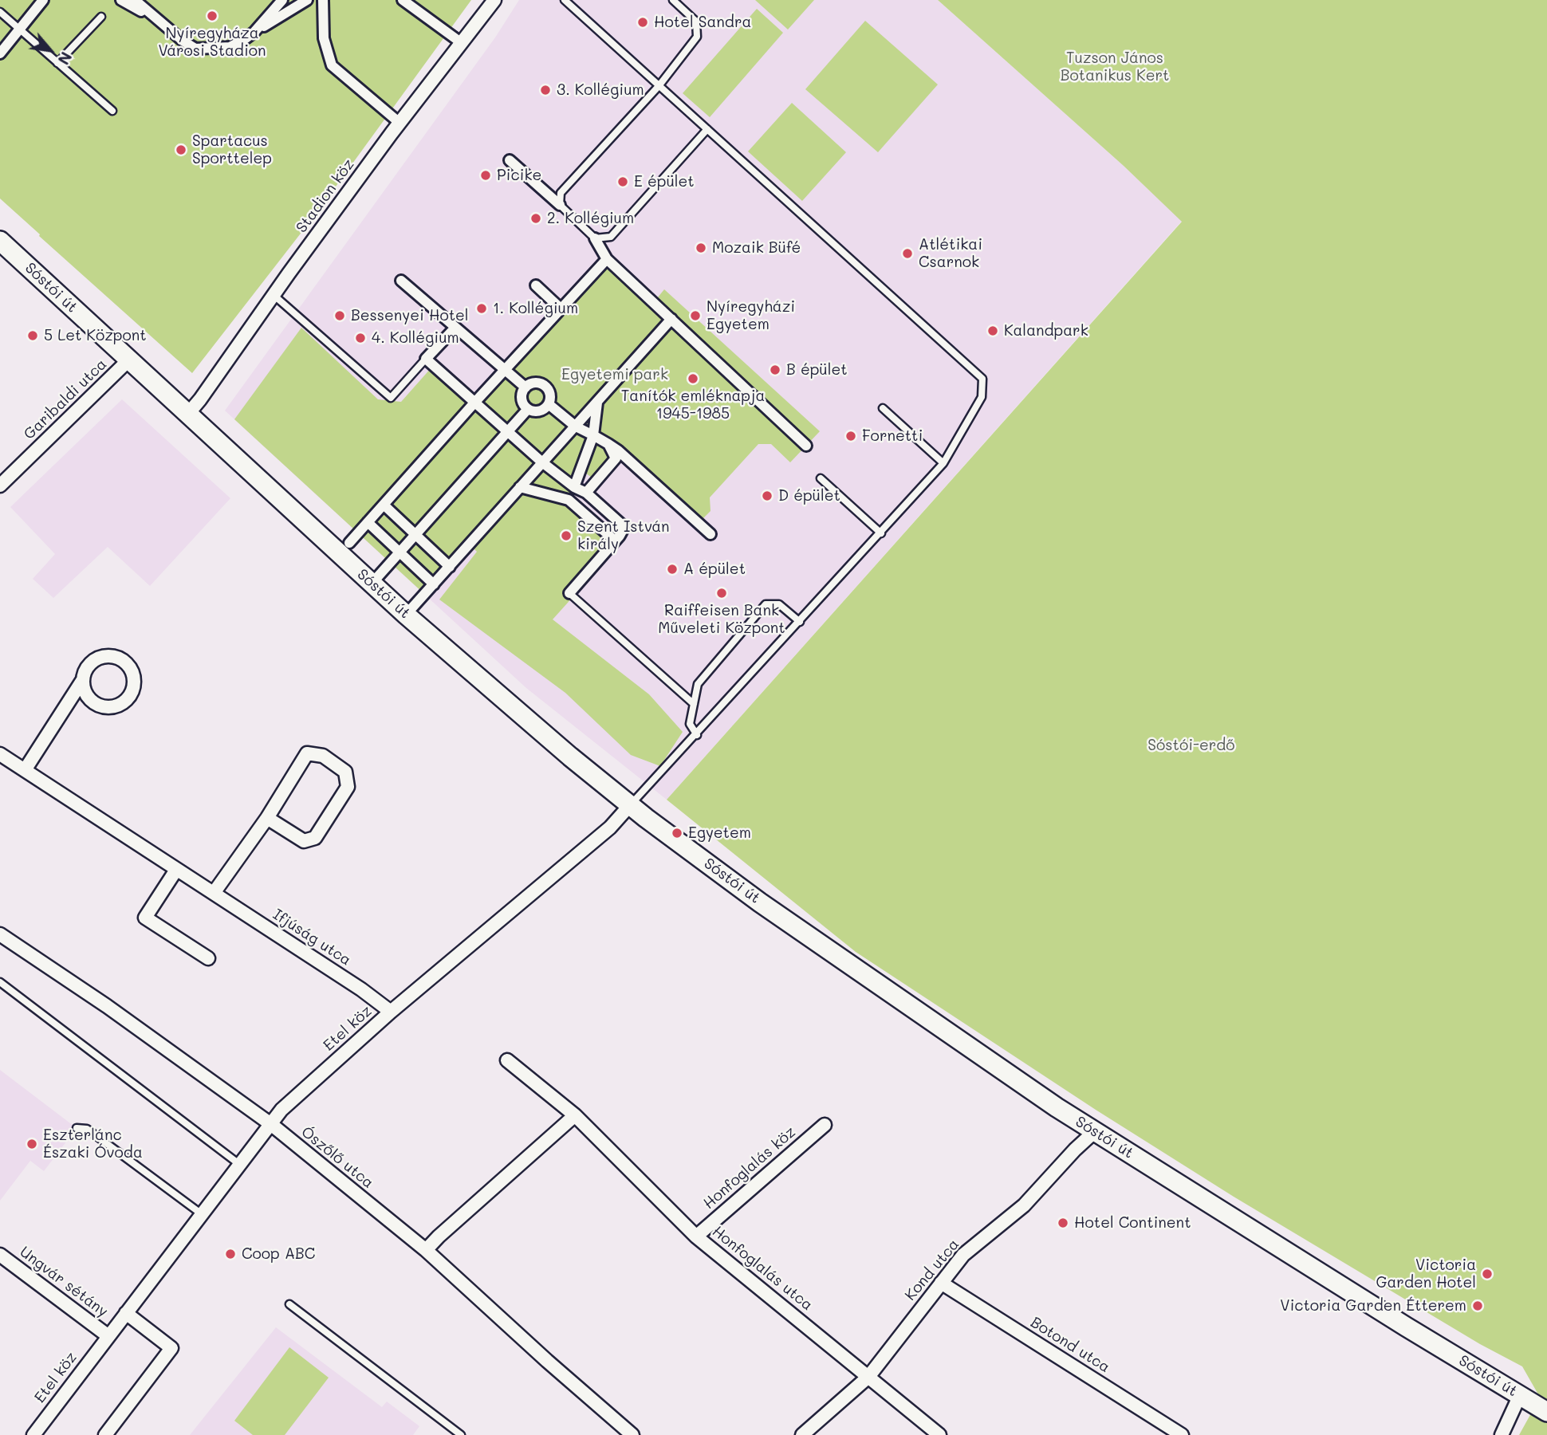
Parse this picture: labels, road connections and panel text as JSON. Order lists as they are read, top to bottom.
{
  "streets": {
    "main road": ["Sóstói út"],
    "street": [
      "Stadion köz",
      "Garibaldi utca",
      "Ifjúság utca",
      "Etel köz",
      "Ószőlő utca",
      "Honfoglalás köz",
      "Honfoglalás utca",
      "Kond utca",
      "Ungvár sétány",
      "Botond utca"
    ]
  },
  "crossings": [
    ["Stadion köz", "Sóstói út"],
    ["Sóstói út", "Garibaldi utca"],
    ["Sóstói út", "Etel köz"],
    ["Sóstói út", "Kond utca"],
    ["Ifjúság utca", "Etel köz"],
    ["Etel köz", "Ószőlő utca"],
    ["Etel köz", "Ungvár sétány"],
    ["Honfoglalás köz", "Honfoglalás utca"],
    ["Honfoglalás utca", "Kond utca"],
    ["Kond utca", "Botond utca"]
  ],
  "parks": ["Tuzson János Botanikus Kert", "Egyetemi park", "Sóstói-erdő"],
  "places": [
    "Nyíregyháza Városi Stadion",
    "Hotel Sandra",
    "3. Kollégium",
    "Spartacus Sporttelep",
    "Picike",
    "E épület",
    "2. Kollégium",
    "Mozaik Büfé",
    "Atlétikai Csarnok",
    "1. Kollégium",
    "Bessenyei Hotel",
    "Nyíregyházi Egyetem",
    "Kalandpark",
    "5 Let Központ",
    "4. Kollégium",
    "B épület",
    "Tanítók emléknapja 1945-1985",
    "Fornetti",
    "D épület",
    "Szent István király",
    "A épület",
    "Raiffeisen Bank Műveleti Központ",
    "Egyetem",
    "Eszterlánc Északi Óvoda",
    "Hotel Continent",
    "Coop ABC",
    "Victoria Garden Hotel",
    "Victoria Garden Étterem"
  ],
  "north": "bottom right"
}
